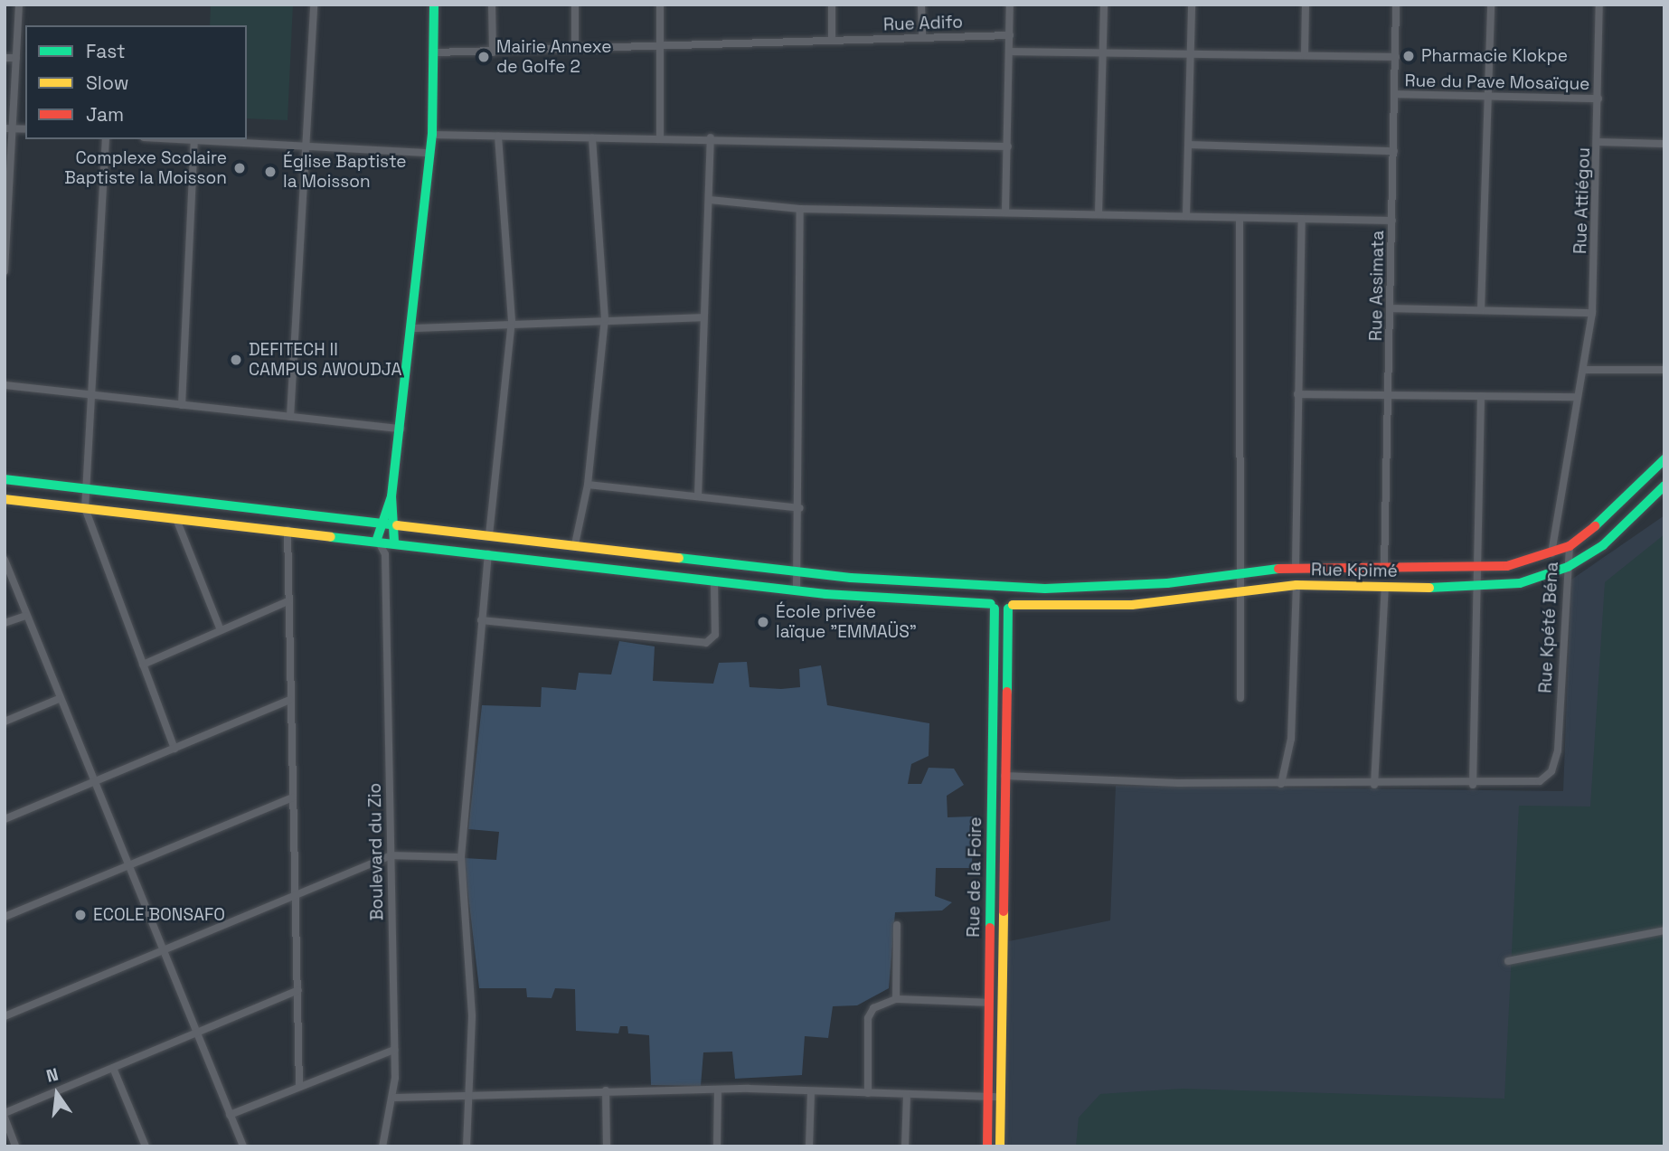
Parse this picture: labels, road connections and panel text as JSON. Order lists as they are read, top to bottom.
{
  "streets": {
    "main road": ["Rue Kpimé", "Rue Kpété Béna", "Rue de la Foire"],
    "street": [
      "Rue Adifo",
      "Rue du Pave Mosaïque",
      "Rue Attiégou",
      "Rue Assimata",
      "Boulevard du Zio"
    ]
  },
  "crossings": [
    ["Rue du Pave Mosaïque", "Rue Attiégou"],
    ["Rue du Pave Mosaïque", "Rue Assimata"],
    ["Rue Kpimé", "Rue Kpété Béna"],
    ["Rue Kpimé", "Boulevard du Zio"],
    ["Rue Kpimé", "Rue de la Foire"]
  ],
  "places": [
    "Pharmacie Klokpe",
    "Mairie Annexe de Golfe 2",
    "Complexe Scolaire Baptiste la Moisson",
    "Église Baptiste la Moisson",
    "DEFITECH II CAMPUS AWOUDJA",
    "École privée laïque \"EMMAÜS\"",
    "ECOLE BONSAFO"
  ],
  "legend": ["Fast", "Slow", "Jam"],
  "north": "top"
}
